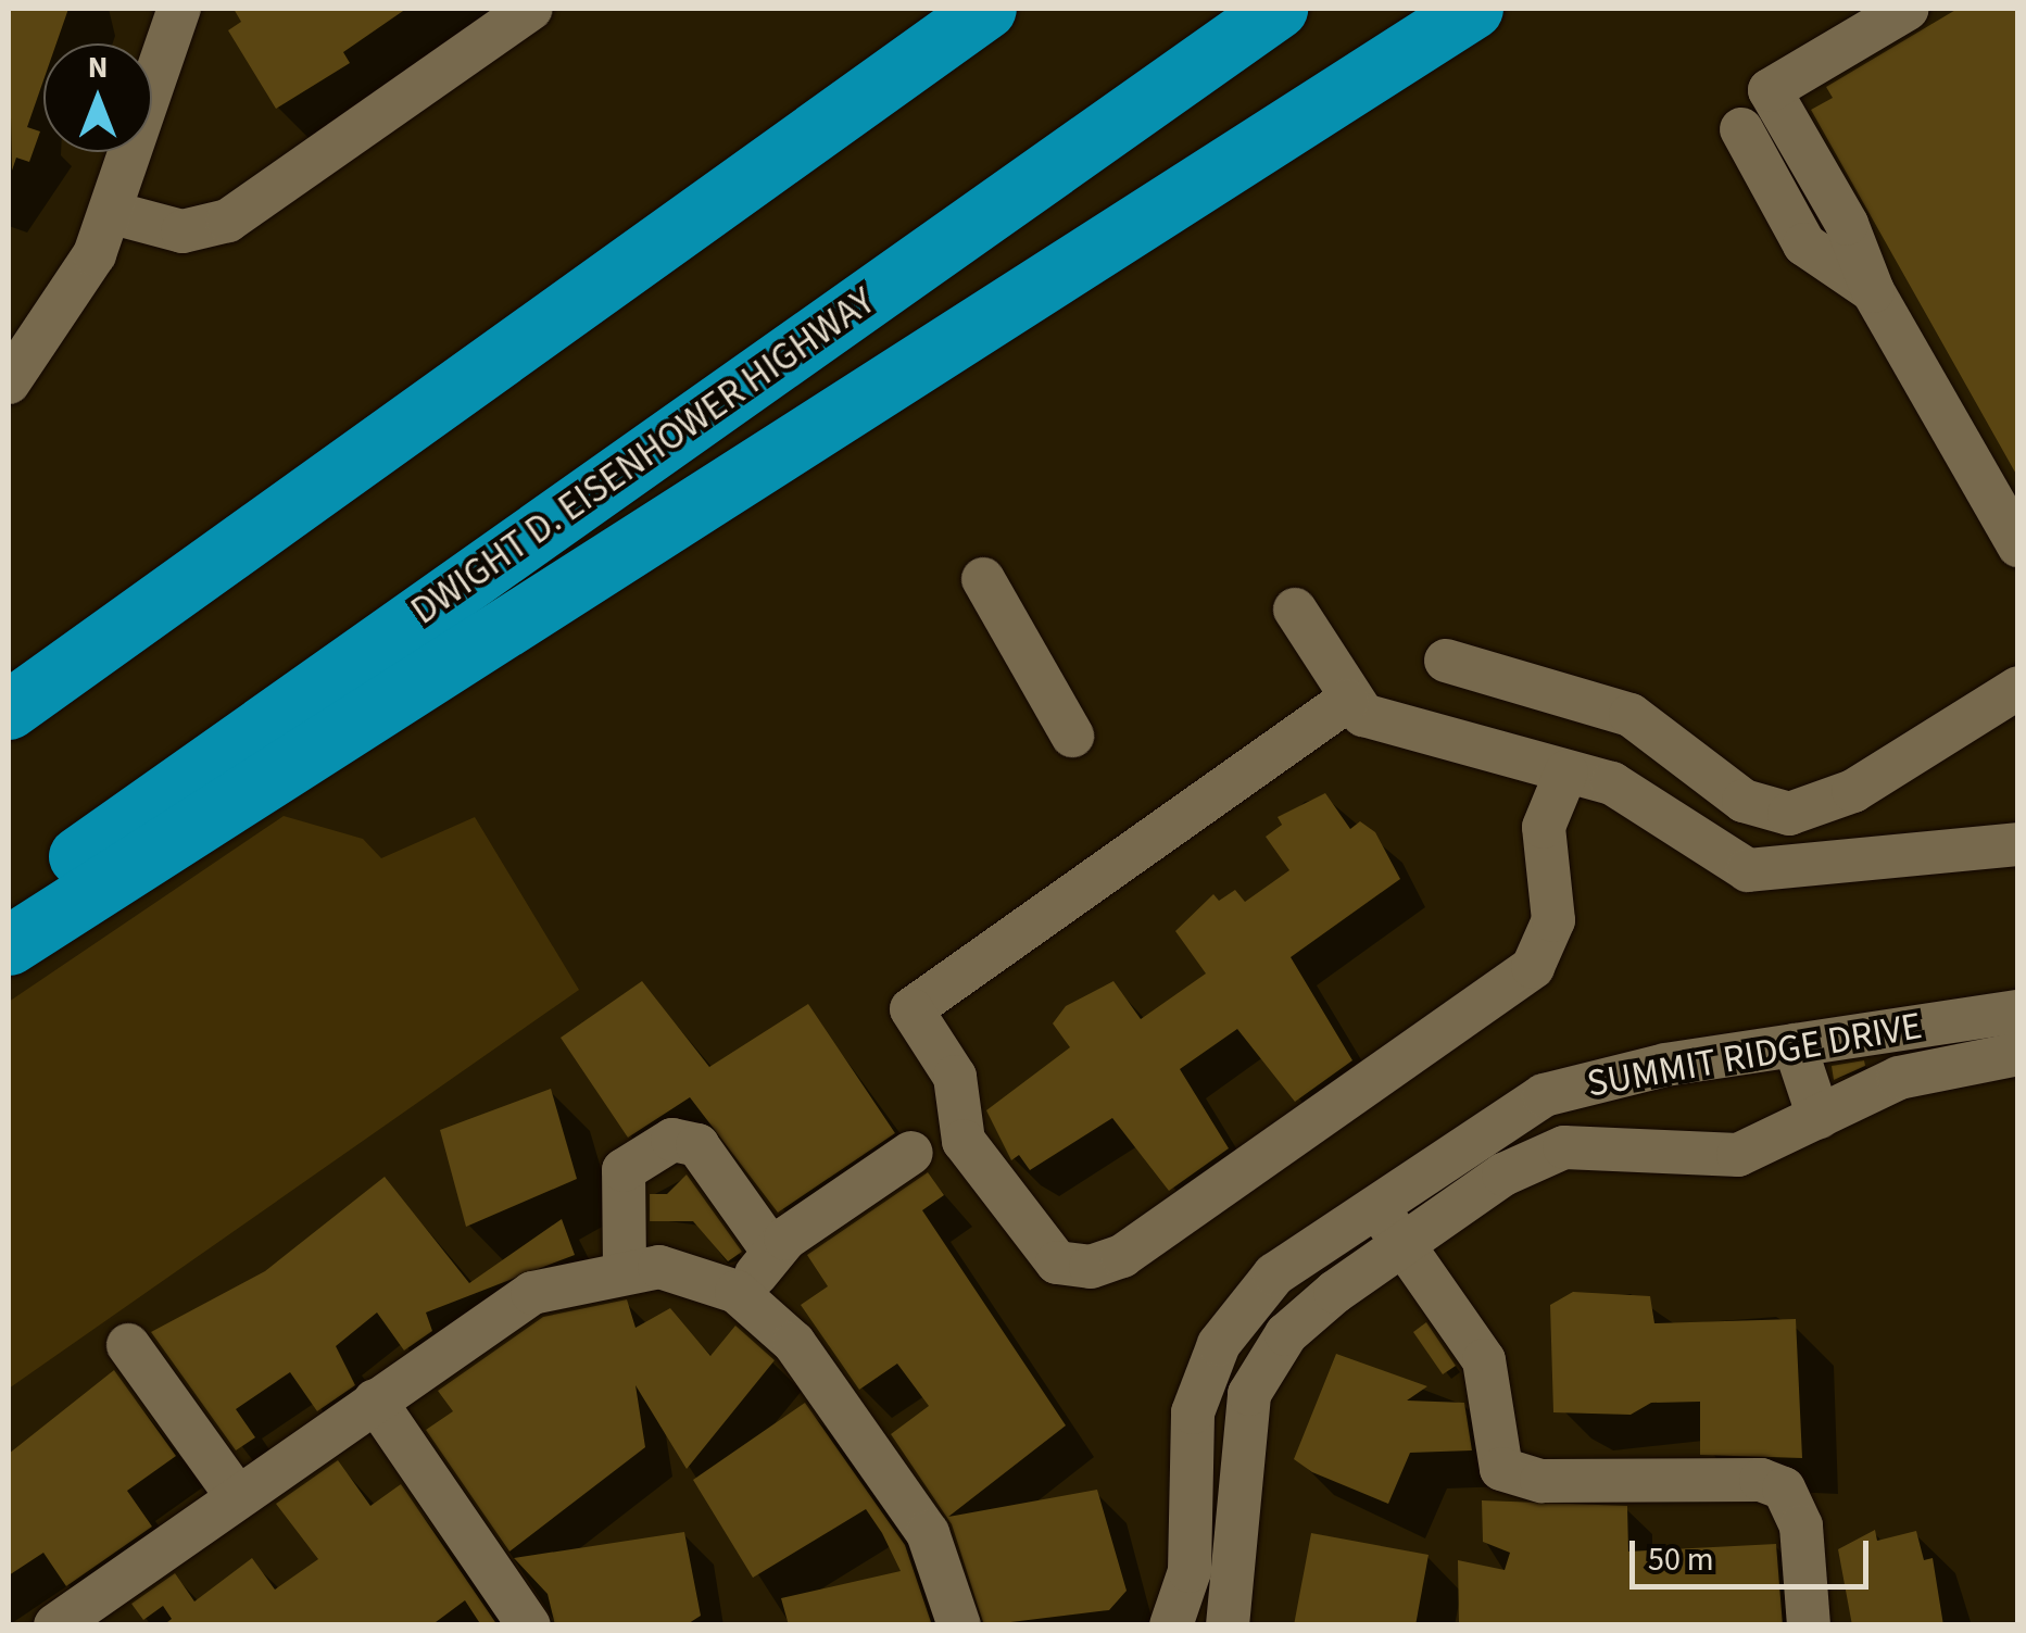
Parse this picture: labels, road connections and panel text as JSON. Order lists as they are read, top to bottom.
{
  "streets": {
    "highway": ["DWIGHT D. EISENHOWER HIGHWAY"],
    "street": ["SUMMIT RIDGE DRIVE"]
  },
  "scale_bar": "50 m",
  "north": "top"
}
